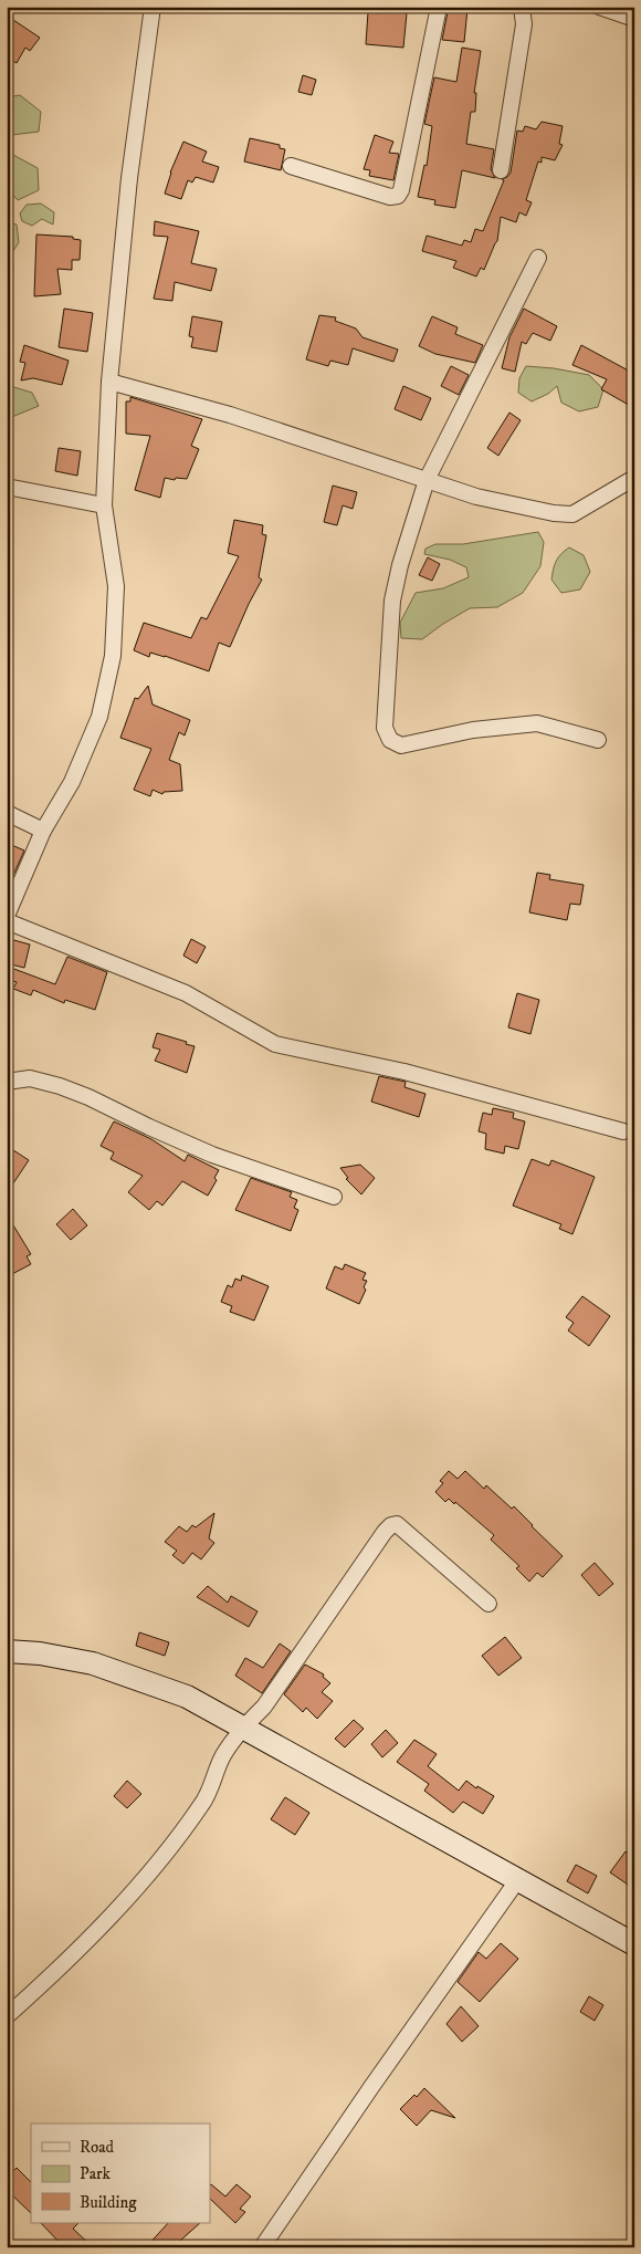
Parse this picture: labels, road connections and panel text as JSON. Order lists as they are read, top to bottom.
{
  "legend": ["Road", "Park", "Building"]
}
